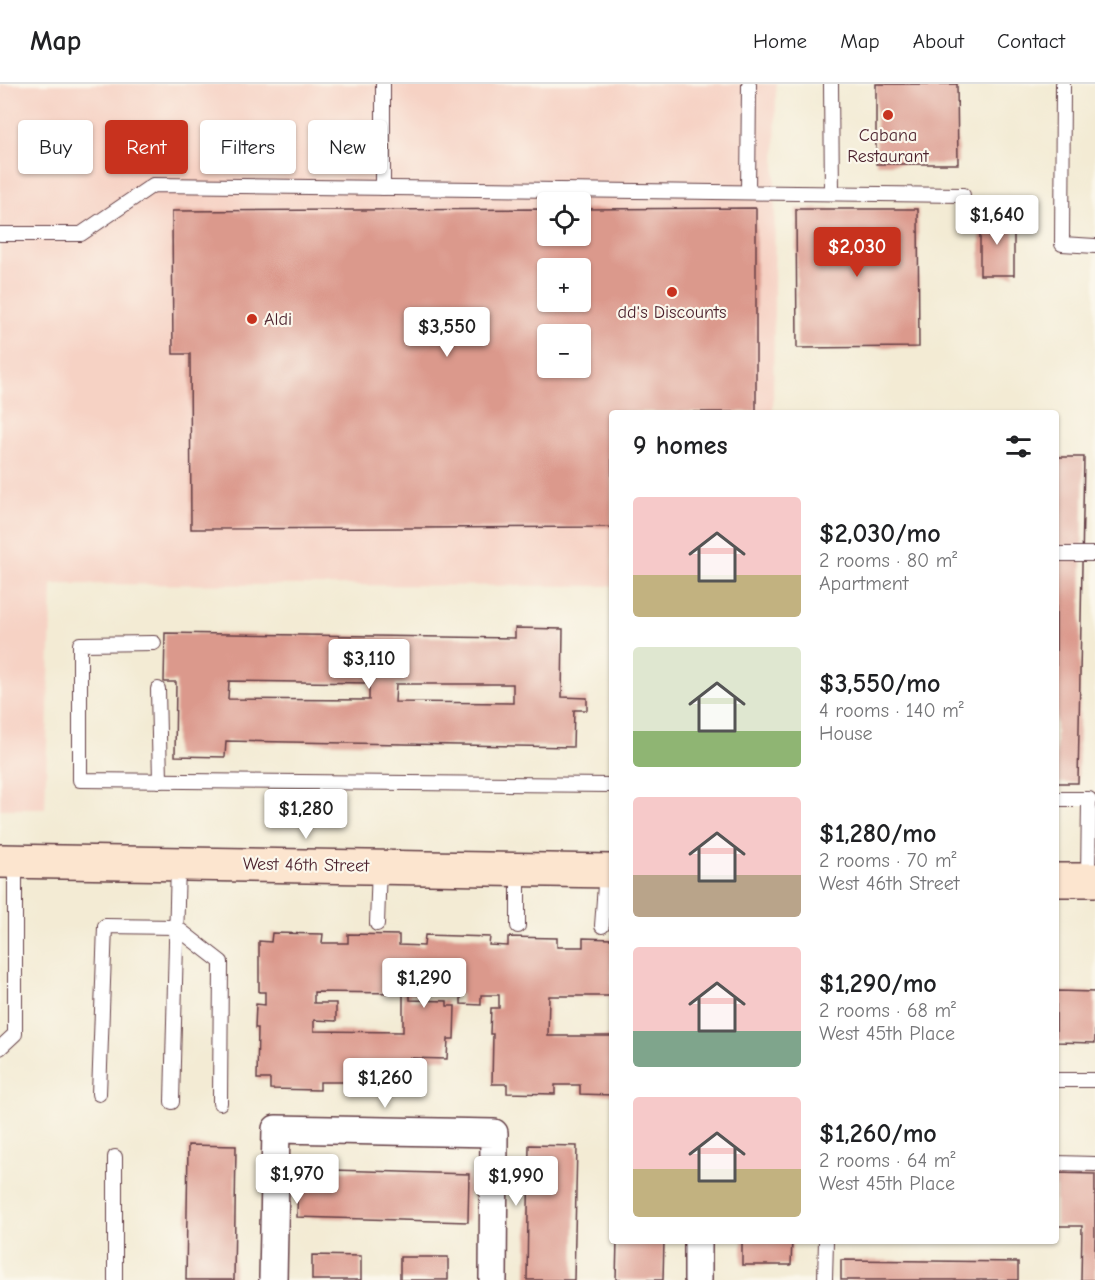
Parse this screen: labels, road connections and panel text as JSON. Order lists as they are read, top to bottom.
{
  "streets": {
    "street": ["West 46th Street"]
  },
  "places": ["Cabana Restaurant", "dd's Discounts", "Aldi"],
  "page": {
    "header": "Map",
    "nav": [
      "Home",
      "Map",
      "About",
      "Contact"
    ],
    "chip": [
      "Buy",
      "Rent",
      "Filters",
      "New"
    ],
    "map_buttons": ["+", "−"],
    "price": [
      "$1,640",
      "$2,030",
      "$3,550",
      "$3,110",
      "$1,280",
      "$1,290",
      "$1,260",
      "$1,970",
      "$1,990"
    ],
    "heading": "9 homes",
    "list": [
      {
        "name": "$2,030/mo",
        "note": "2 rooms · 80 m² · Apartment"
      },
      {
        "name": "$3,550/mo",
        "note": "4 rooms · 140 m² · House"
      },
      {
        "name": "$1,280/mo",
        "note": "2 rooms · 70 m² · West 46th Street"
      },
      {
        "name": "$1,290/mo",
        "note": "2 rooms · 68 m² · West 45th Place"
      },
      {
        "name": "$1,260/mo",
        "note": "2 rooms · 64 m² · West 45th Place"
      }
    ]
  }
}
